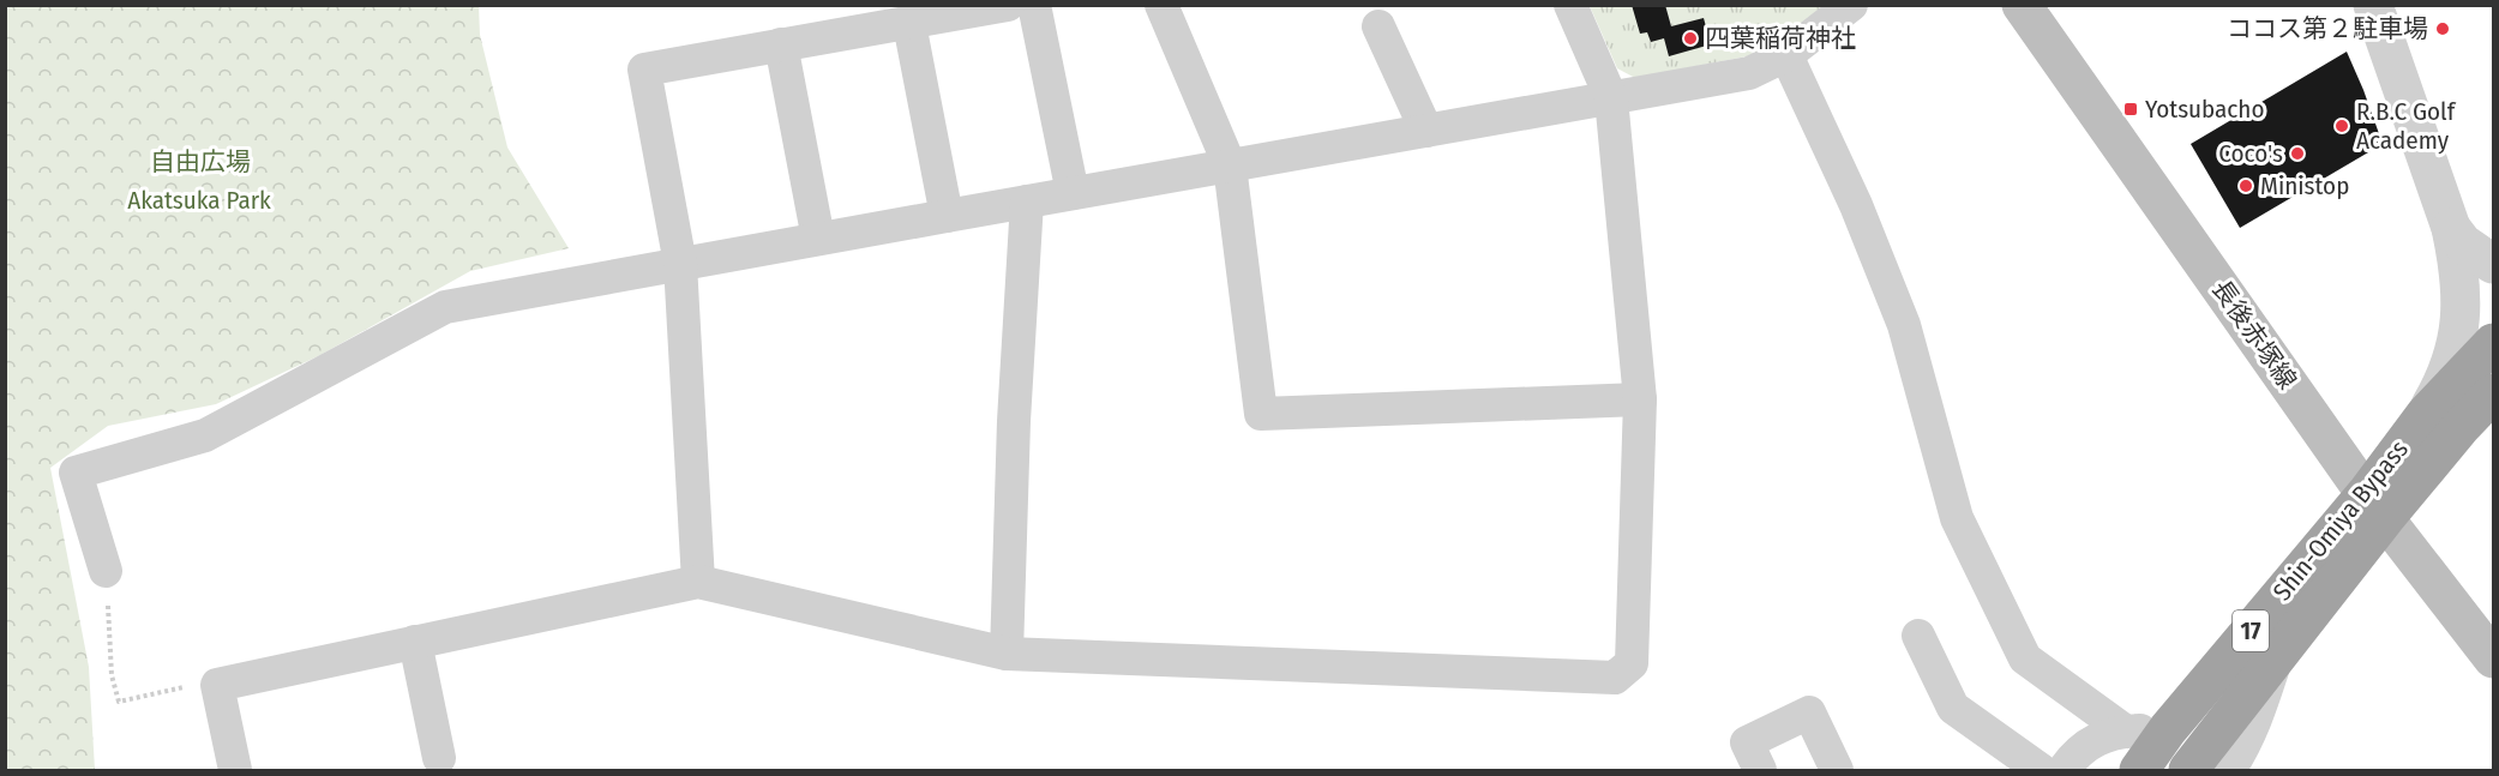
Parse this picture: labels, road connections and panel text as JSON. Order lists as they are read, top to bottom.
{
  "streets": {
    "highway": ["Shin-Omiya Bypass", "17"],
    "main road": ["長後赤塚線"]
  },
  "crossings": [
    ["長後赤塚線", "Shin-Omiya Bypass"],
    ["Shin-Omiya Bypass", "17"]
  ],
  "parks": ["自由広場", "Akatsuka Park"],
  "places": {
    "other": [
      "ココス第２駐車場",
      "四葉稲荷神社",
      "R.B.C Golf Academy",
      "Coco's",
      "Ministop"
    ],
    "transit": ["Yotsubacho"]
  }
}
